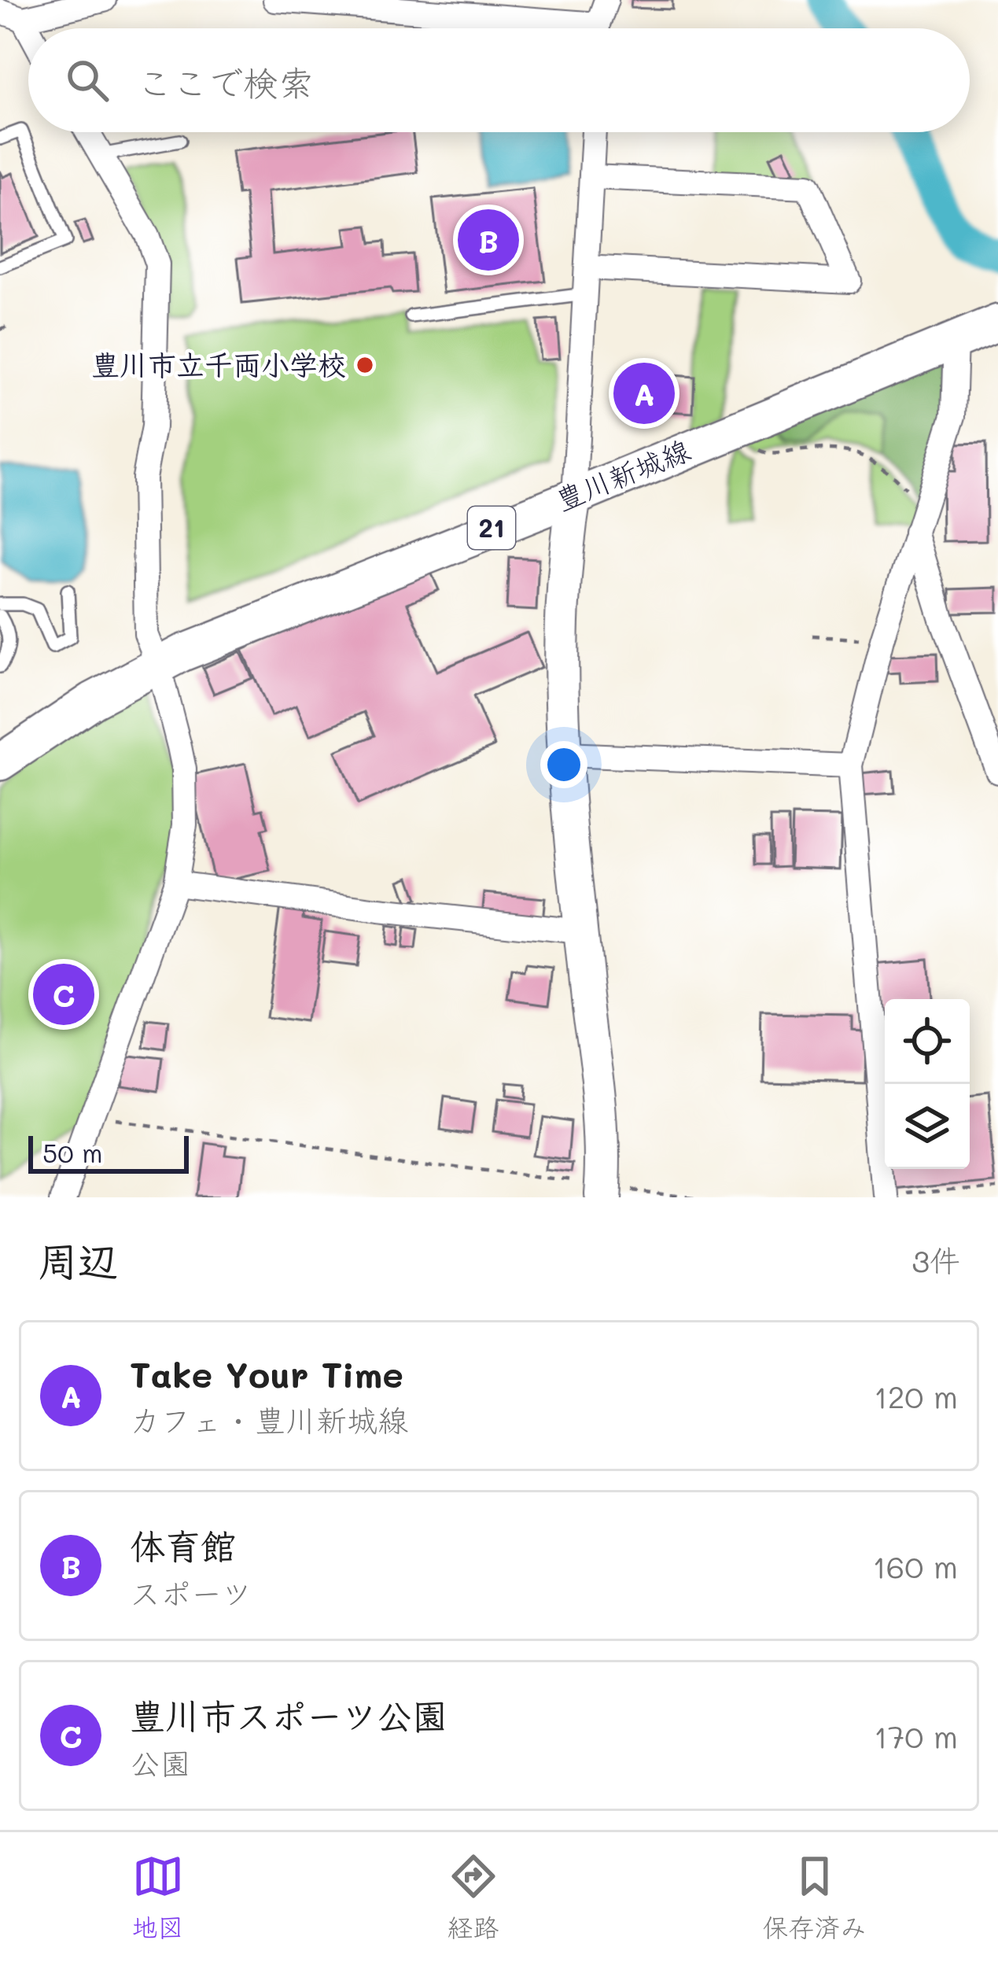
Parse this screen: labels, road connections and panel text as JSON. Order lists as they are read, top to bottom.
{
  "streets": {
    "main road": ["豊川新城線", "21"]
  },
  "places": ["豊川市立千両小学校"],
  "scale_bar": "50 m",
  "page": {
    "search": "ここで検索",
    "pins": ["B", "A", "C"],
    "scale": "50 m",
    "heading": ["周辺", "3件"],
    "list": [
      {
        "mark": "A",
        "name": "Take Your Time",
        "note": "カフェ · 豊川新城線",
        "value": "120 m"
      },
      {
        "mark": "B",
        "name": "体育館",
        "note": "スポーツ",
        "value": "160 m"
      },
      {
        "mark": "C",
        "name": "豊川市スポーツ公園",
        "note": "公園",
        "value": "170 m"
      }
    ],
    "nav": ["地図", "経路", "保存済み"]
  }
}
